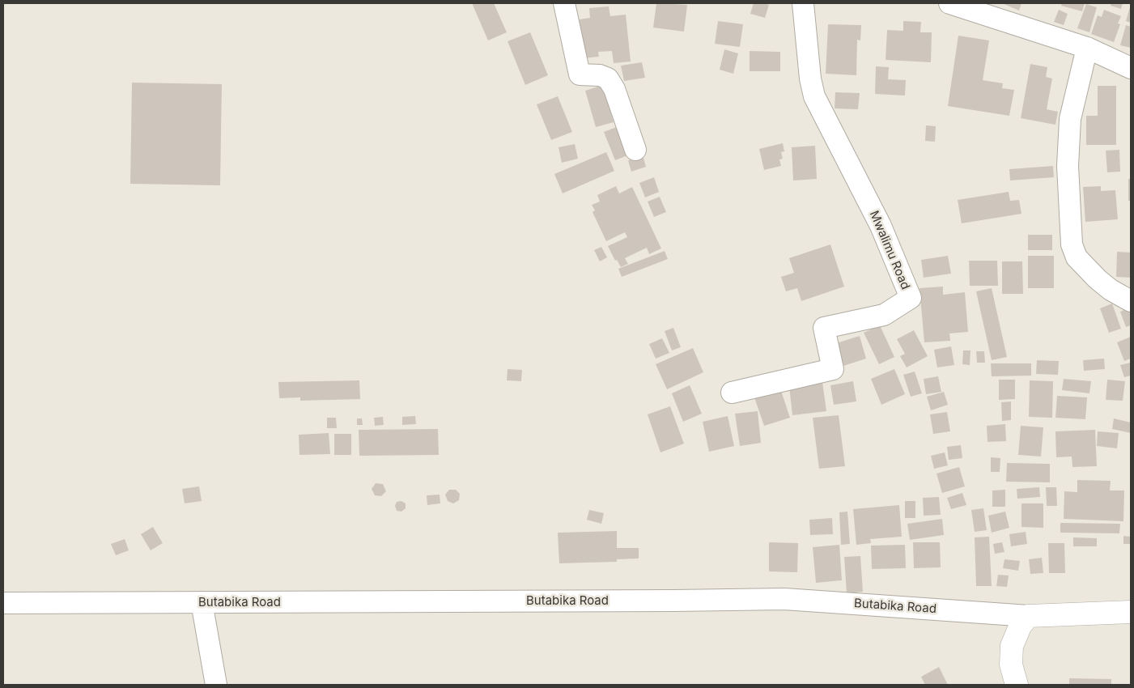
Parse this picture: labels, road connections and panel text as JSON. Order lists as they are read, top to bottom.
{
  "streets": {
    "main road": ["Butabika Road"],
    "street": ["Mwalimu Road"]
  }
}
